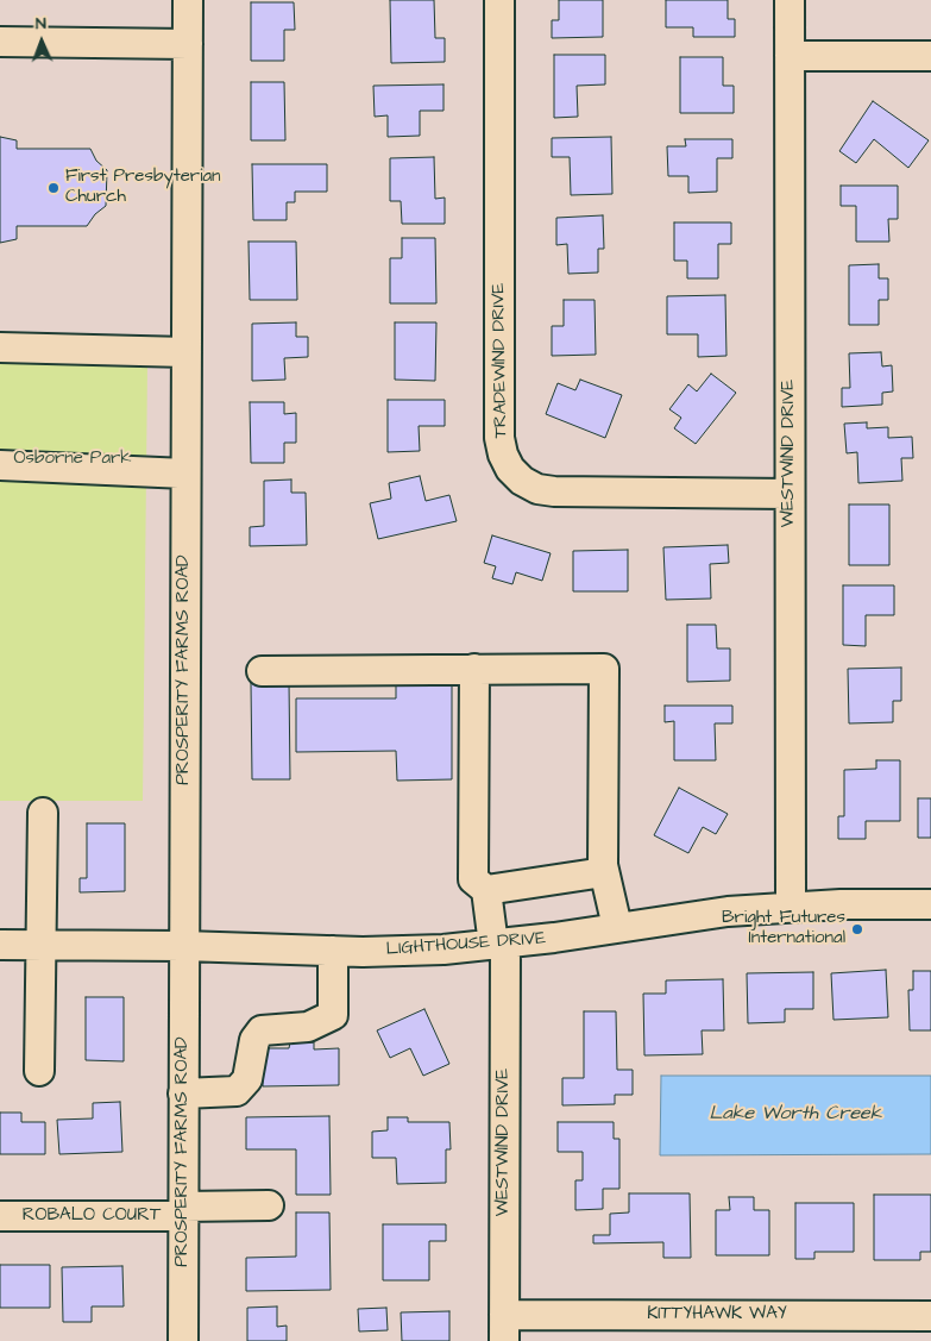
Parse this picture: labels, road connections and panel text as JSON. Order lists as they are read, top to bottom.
{
  "streets": {
    "street": [
      "TRADEWIND DRIVE",
      "WESTWIND DRIVE",
      "PROSPERITY FARMS ROAD",
      "LIGHTHOUSE DRIVE",
      "ROBALO COURT",
      "KITTYHAWK WAY"
    ]
  },
  "crossings": [
    ["TRADEWIND DRIVE", "WESTWIND DRIVE"],
    ["WESTWIND DRIVE", "LIGHTHOUSE DRIVE"],
    ["WESTWIND DRIVE", "KITTYHAWK WAY"],
    ["PROSPERITY FARMS ROAD", "LIGHTHOUSE DRIVE"],
    ["PROSPERITY FARMS ROAD", "ROBALO COURT"]
  ],
  "water": ["Lake Worth Creek"],
  "parks": ["Osborne Park"],
  "places": ["First Presbyterian Church", "Bright Futures International"],
  "north": "top"
}
